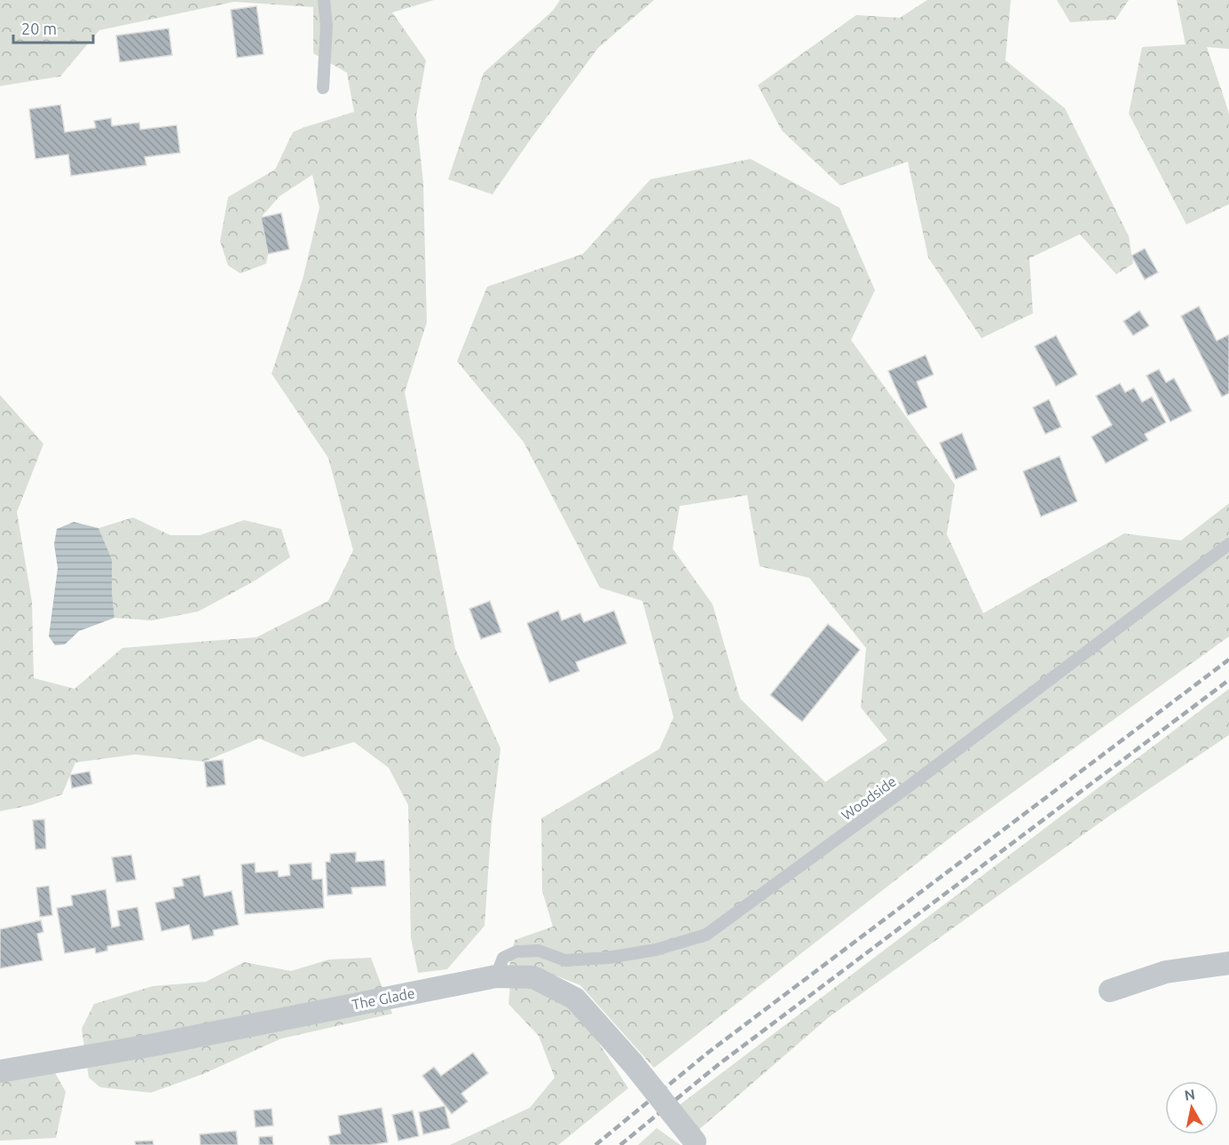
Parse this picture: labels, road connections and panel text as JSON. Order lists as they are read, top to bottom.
{
  "streets": {
    "street": ["The Glade"],
    "lane": ["Woodside"]
  },
  "crossings": [
    ["Woodside", "The Glade"]
  ],
  "scale_bar": "20 m",
  "north": "top"
}
